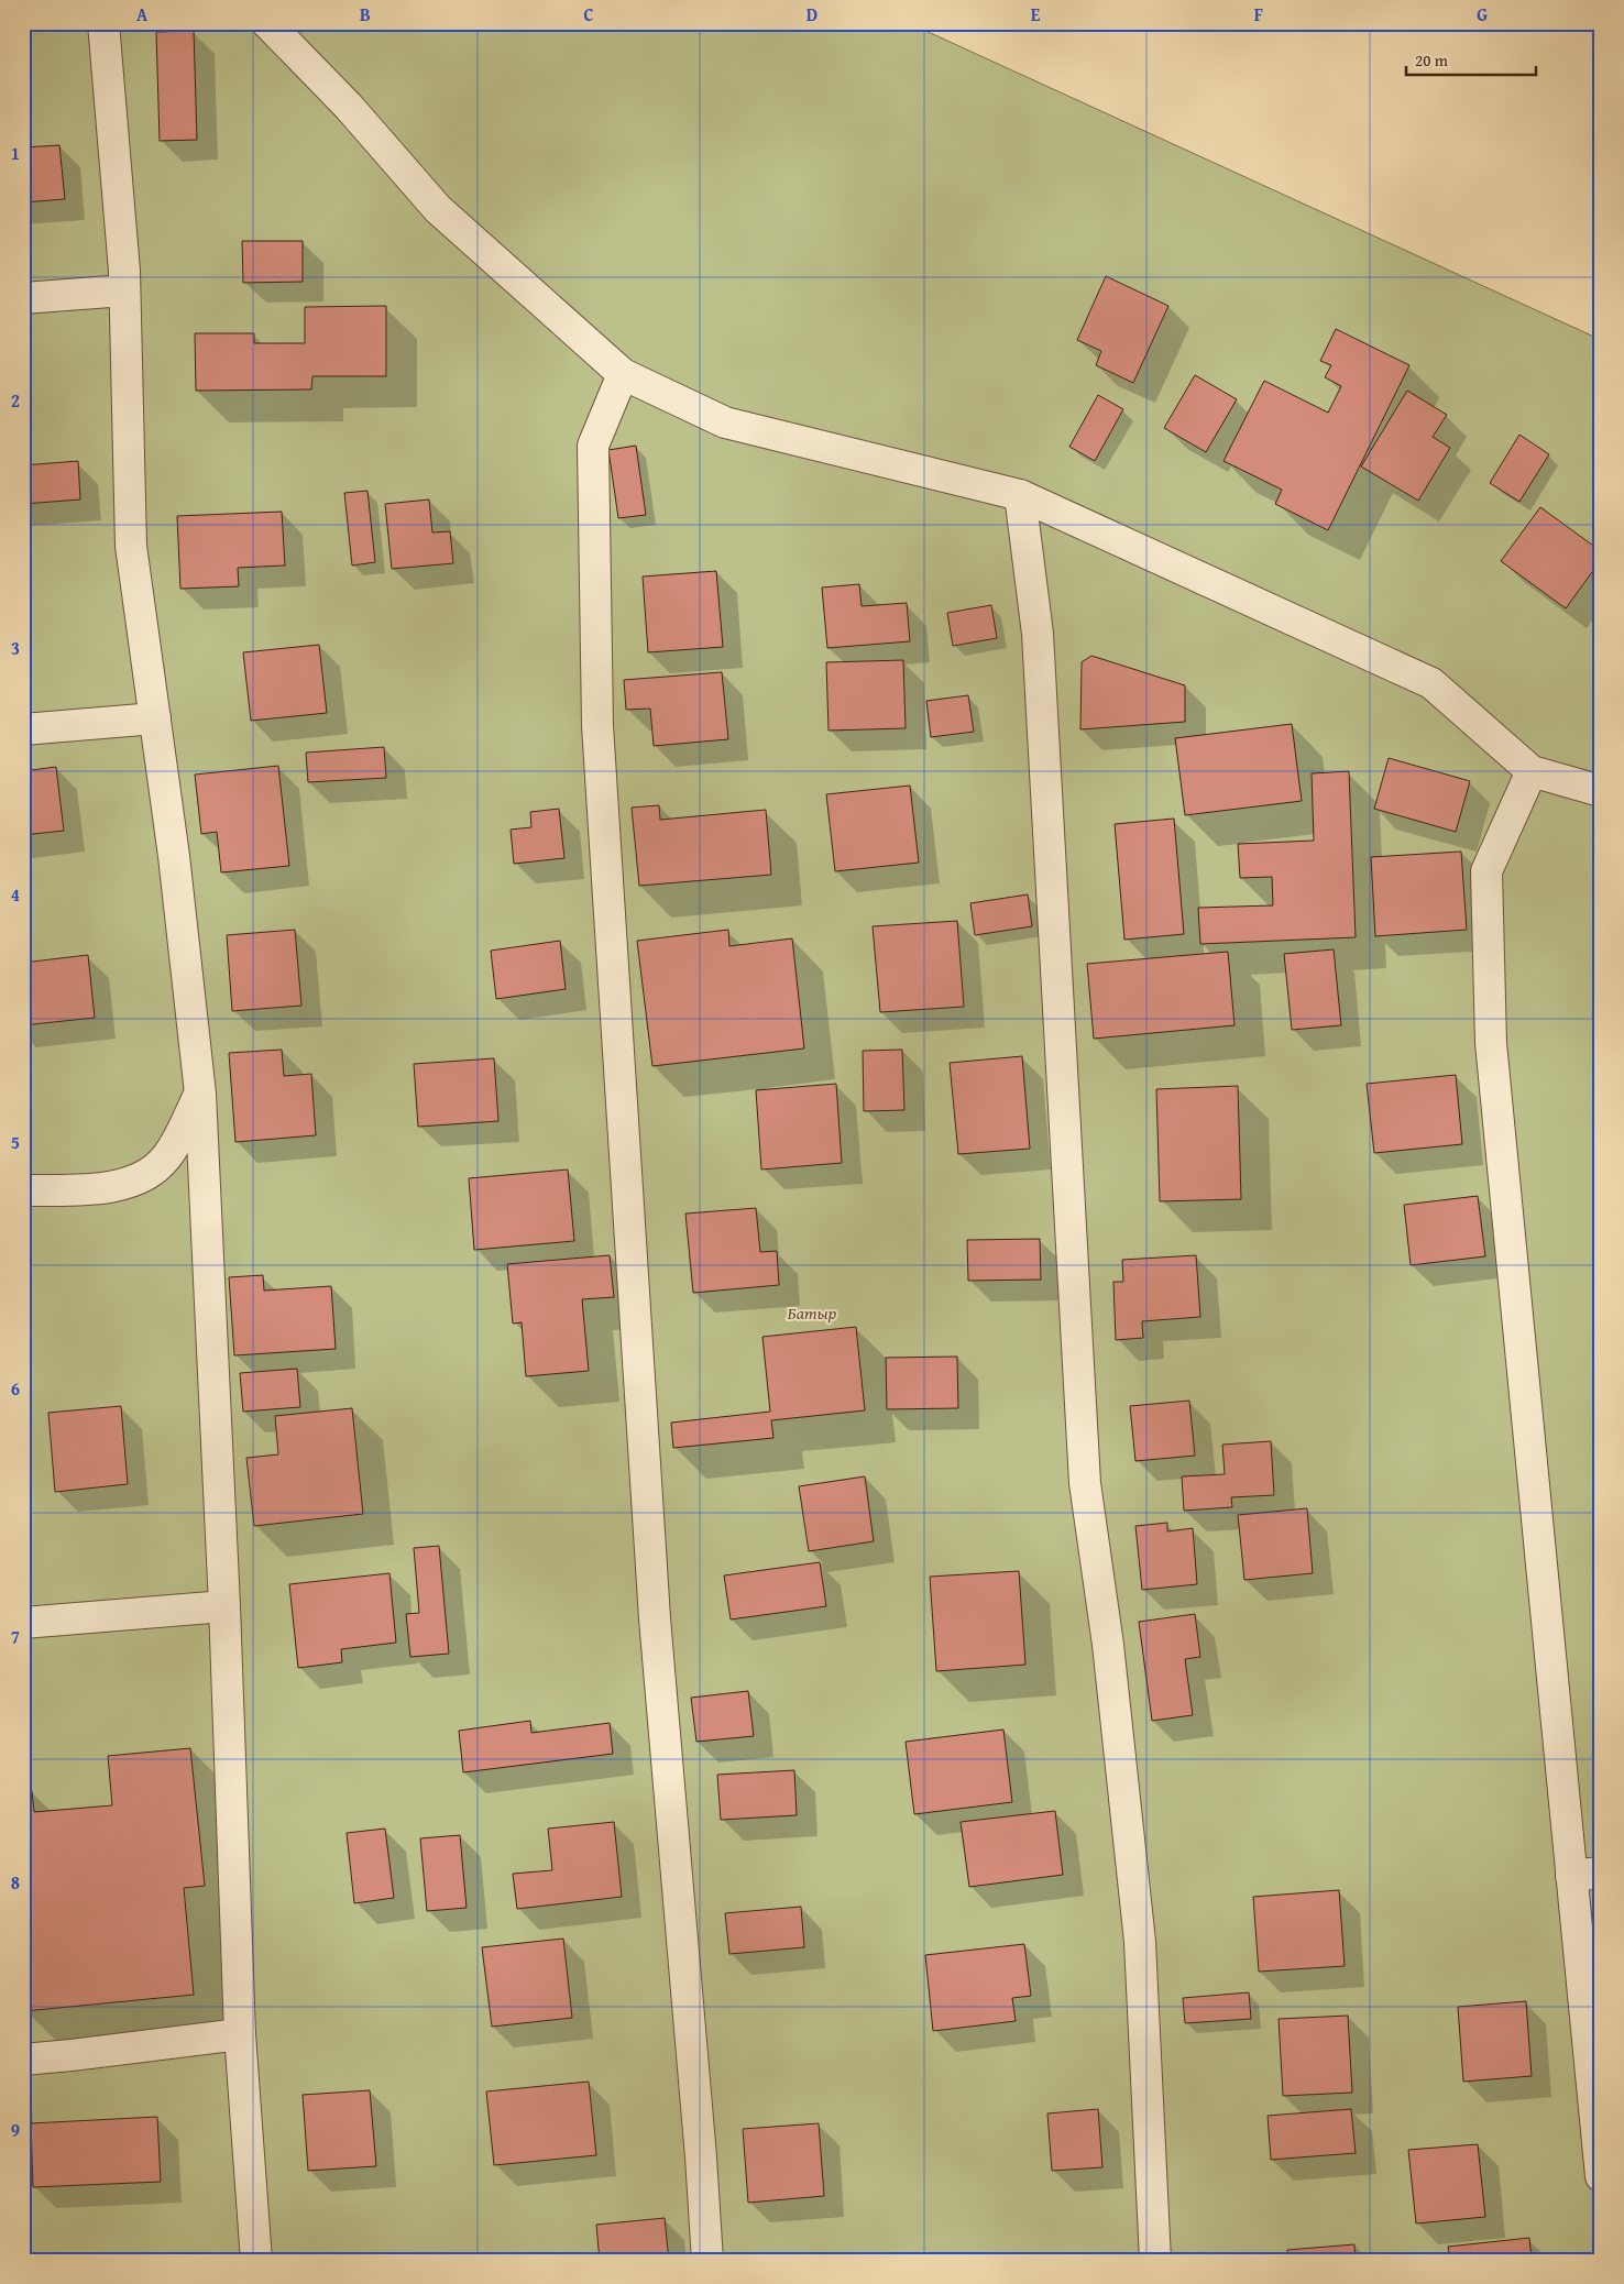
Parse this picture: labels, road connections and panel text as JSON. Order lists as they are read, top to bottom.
{
  "parks": ["Батыр"],
  "scale_bar": "20 m",
  "grid": {
    "columns": [
      "A",
      "B",
      "C",
      "D",
      "E",
      "F",
      "G"
    ],
    "rows": [
      "1",
      "2",
      "3",
      "4",
      "5",
      "6",
      "7",
      "8",
      "9"
    ]
  }
}
